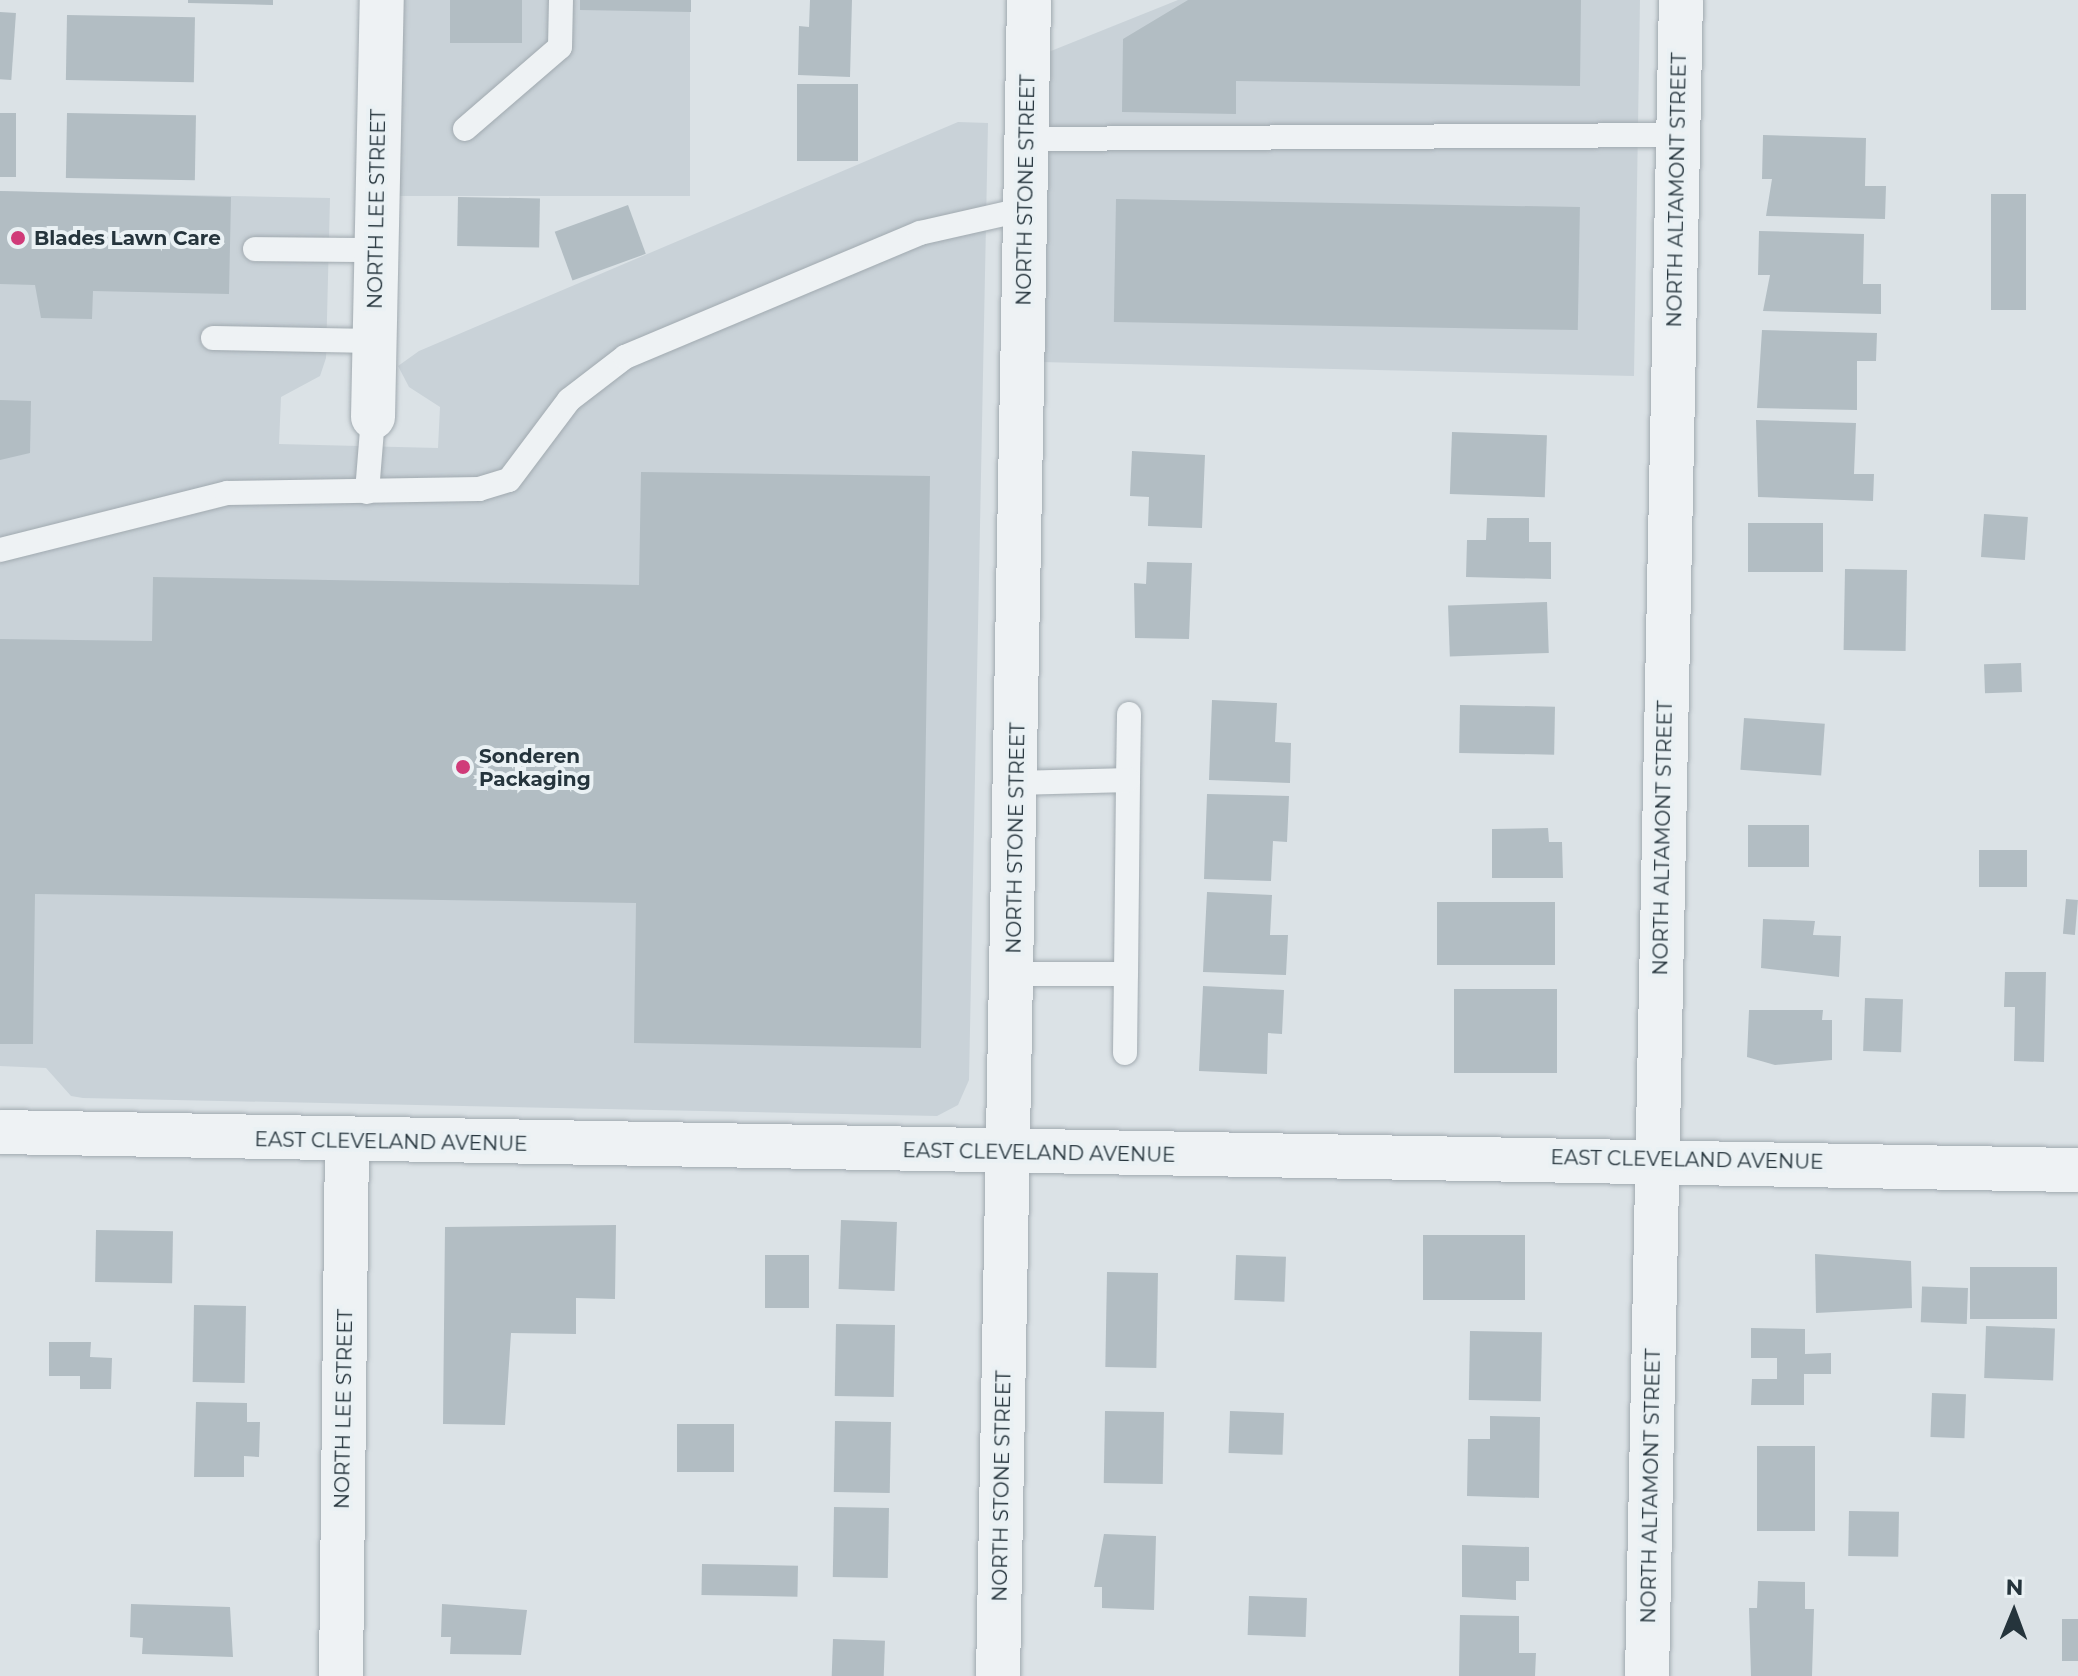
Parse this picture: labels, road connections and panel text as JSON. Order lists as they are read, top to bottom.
{
  "streets": {
    "street": [
      "NORTH STONE STREET",
      "NORTH ALTAMONT STREET",
      "NORTH LEE STREET",
      "EAST CLEVELAND AVENUE"
    ]
  },
  "crossings": [
    ["NORTH STONE STREET", "EAST CLEVELAND AVENUE"],
    ["NORTH ALTAMONT STREET", "EAST CLEVELAND AVENUE"],
    ["NORTH LEE STREET", "EAST CLEVELAND AVENUE"]
  ],
  "places": ["Blades Lawn Care", "Sonderen Packaging"],
  "north": "top"
}
